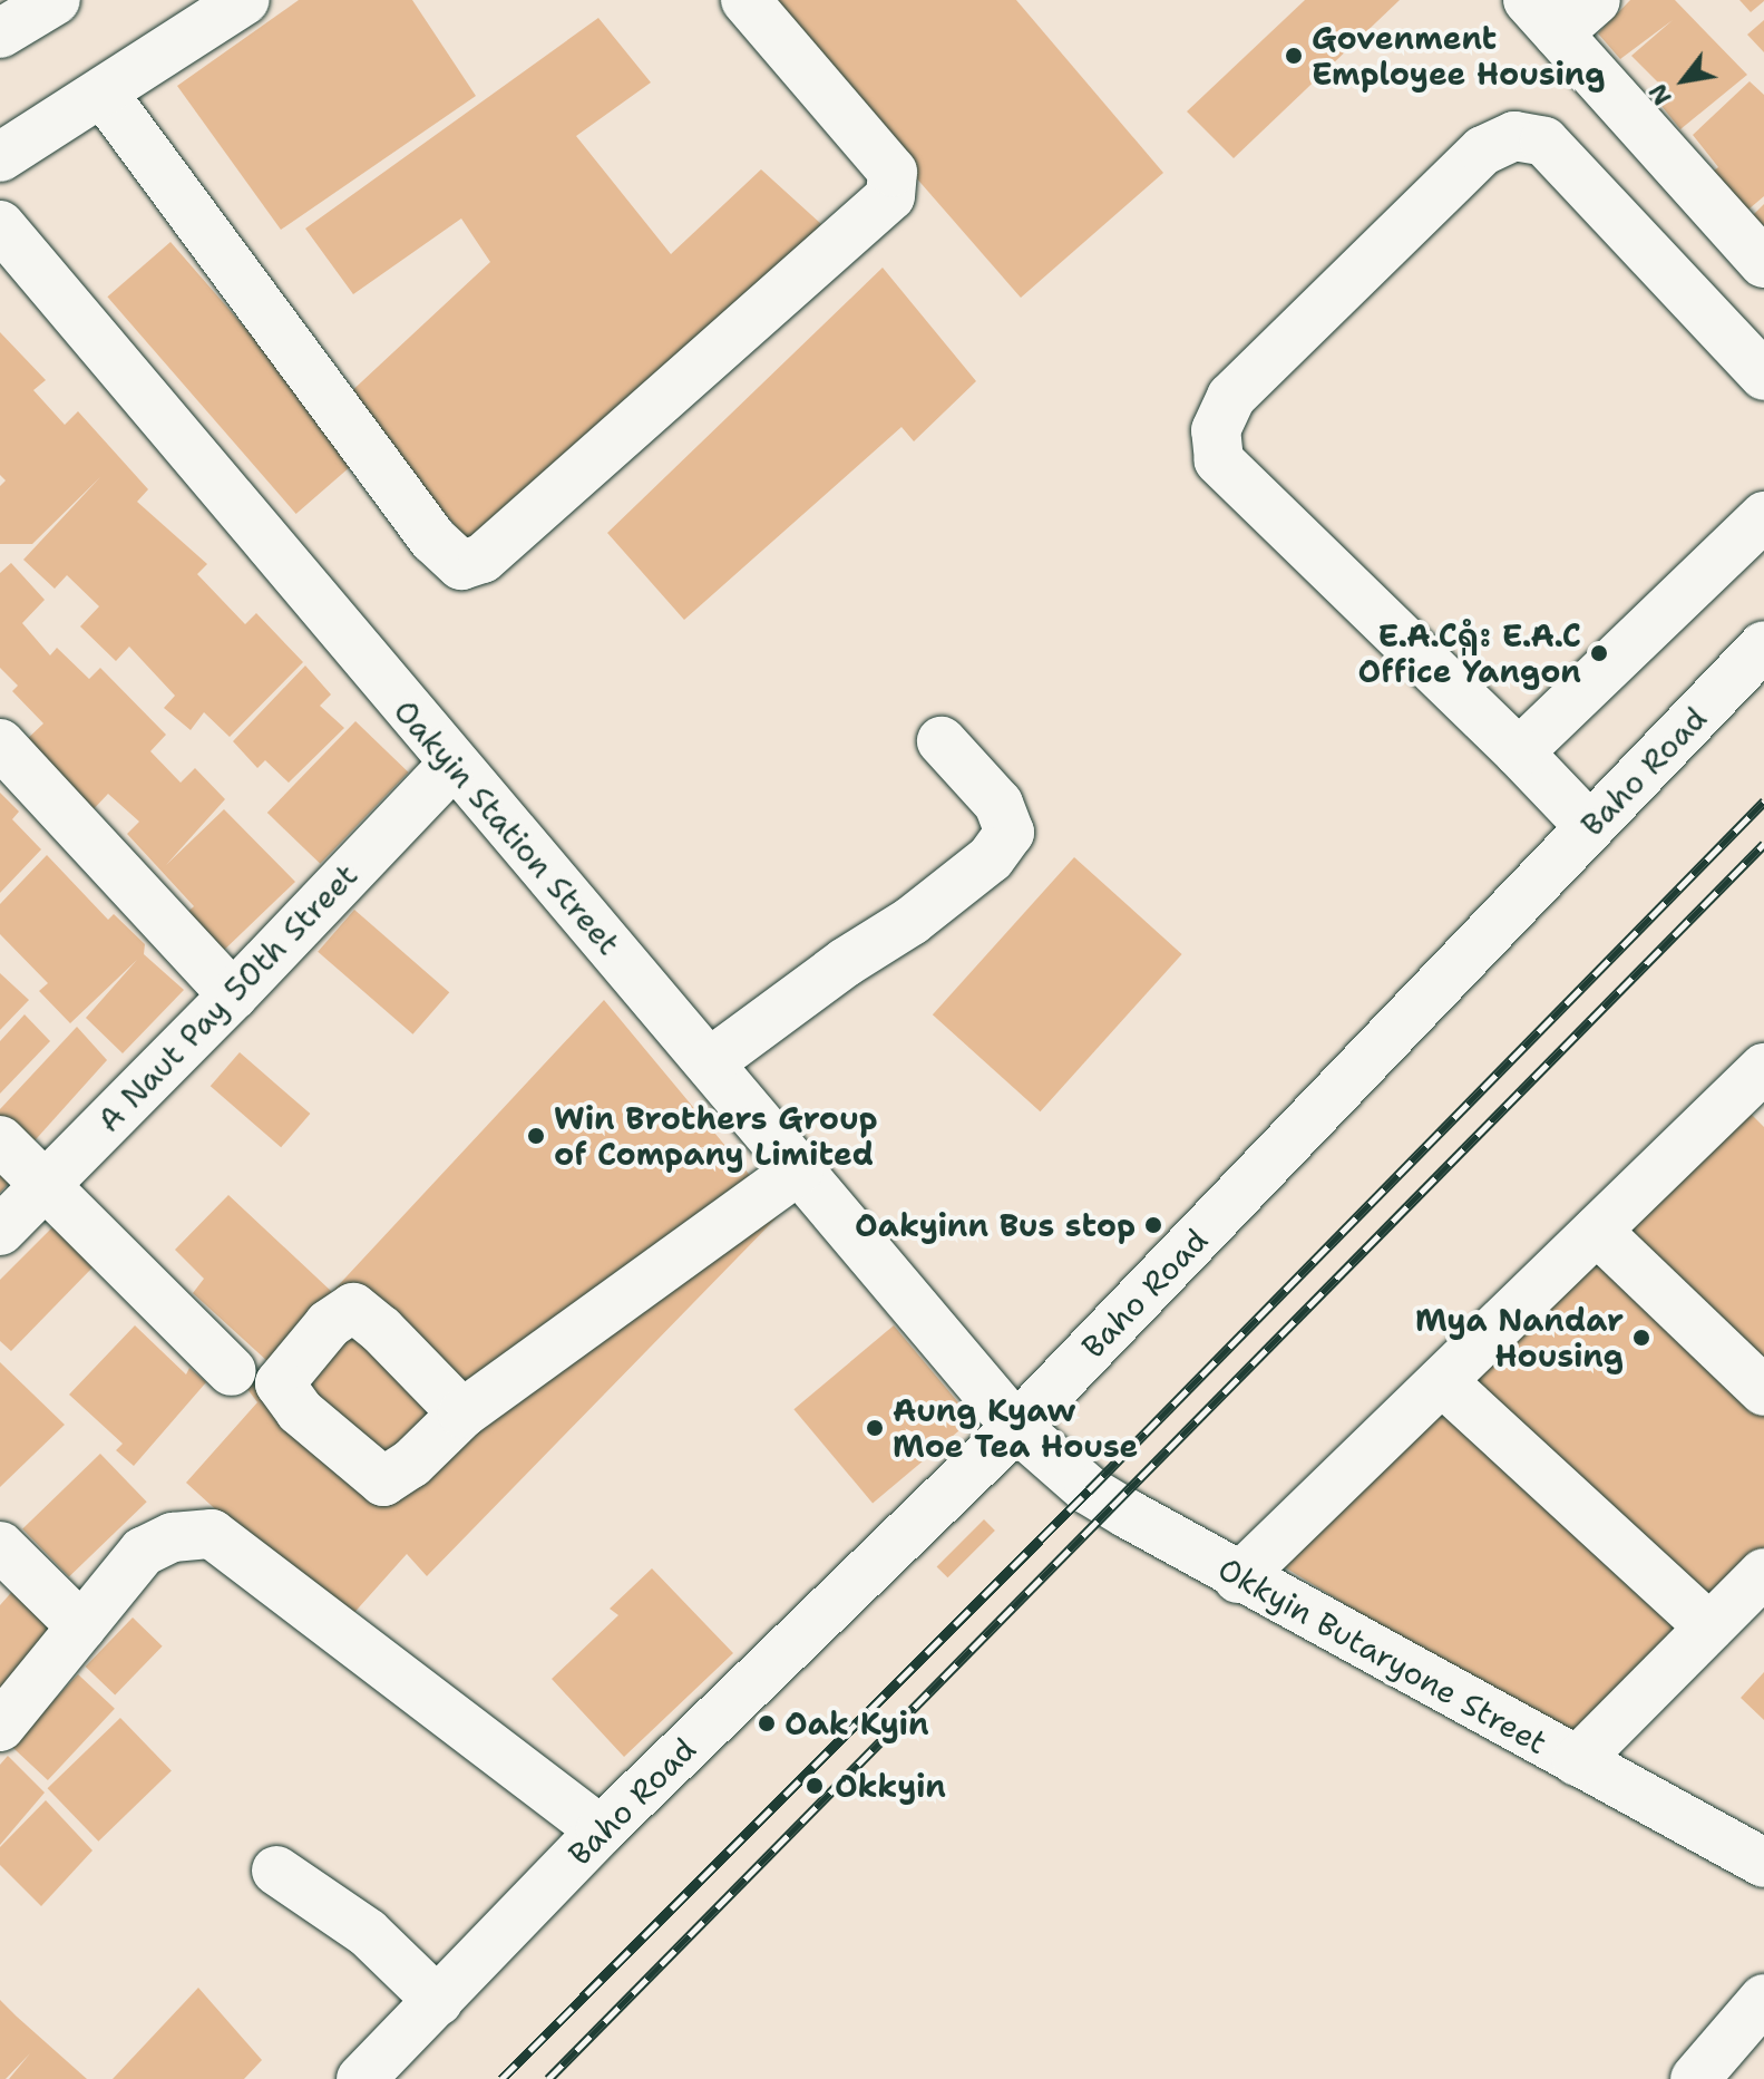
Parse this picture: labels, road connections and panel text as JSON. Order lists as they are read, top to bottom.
{
  "streets": {
    "street": [
      "Baho Road",
      "Oakyin Station Street",
      "A Naut Pay 50th Street",
      "Okkyin Butaryone Street"
    ]
  },
  "crossings": [
    ["Baho Road", "Oakyin Station Street"],
    ["Baho Road", "Okkyin Butaryone Street"],
    ["Oakyin Station Street", "A Naut Pay 50th Street"],
    ["Oakyin Station Street", "Okkyin Butaryone Street"]
  ],
  "places": [
    "Govenment Employee Housing",
    "E.A.Cရုံး E.A.C Office Yangon",
    "Win Brothers Group of Company Limited",
    "Oakyinn Bus stop",
    "Mya Nandar Housing",
    "Aung Kyaw Moe Tea House",
    "Oak Kyin",
    "Okkyin"
  ],
  "north": "bottom left"
}
